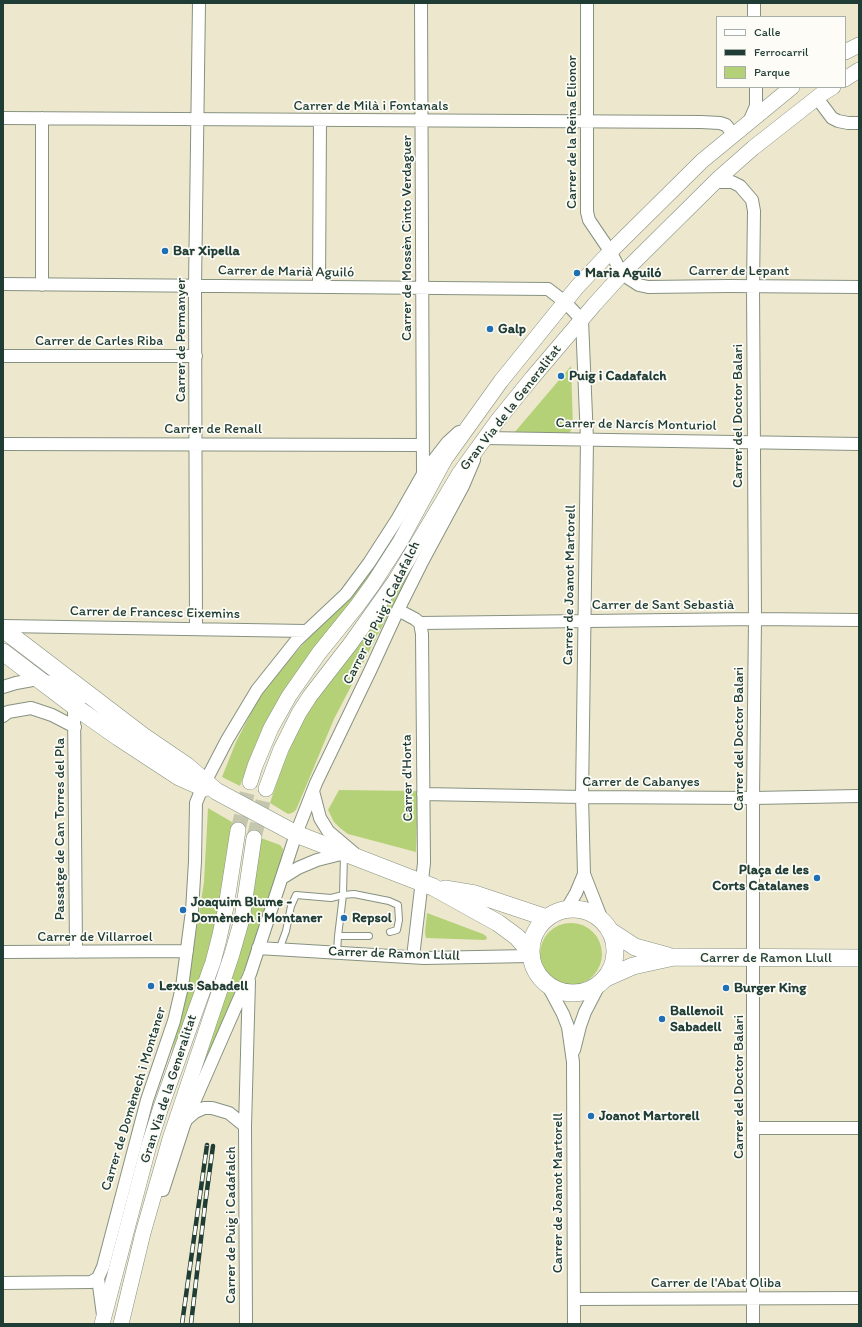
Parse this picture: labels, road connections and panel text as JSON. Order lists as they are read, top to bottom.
{
  "streets": {
    "main road": ["Carrer de Ramon Llull"],
    "street": [
      "Carrer de Milà i Fontanals",
      "Carrer de la Reina Elionor",
      "Carrer de Mossèn Cinto Verdaguer",
      "Carrer de Lepant",
      "Carrer de Marià Aguiló",
      "Carrer de Permanyer",
      "Carrer de Carles Riba",
      "Gran Via de la Generalitat",
      "Carrer del Doctor Balari",
      "Carrer de Narcís Monturiol",
      "Carrer de Renall",
      "Carrer de Joanot Martorell",
      "Carrer de Sant Sebastià",
      "Carrer de Francesc Eixemins",
      "Carrer de Puig i Cadafalch",
      "Carrer d'Horta",
      "Carrer de Cabanyes",
      "Passatge de Can Torres del Pla",
      "Carrer de Villarroel",
      "Carrer de Domènech i Montaner",
      "Carrer de l'Abat Oliba"
    ]
  },
  "crossings": [
    ["Carrer de Milà i Fontanals", "Carrer de la Reina Elionor"],
    ["Carrer de Milà i Fontanals", "Carrer de Mossèn Cinto Verdaguer"],
    ["Carrer de Milà i Fontanals", "Carrer de Permanyer"],
    ["Carrer de Milà i Fontanals", "Gran Via de la Generalitat"],
    ["Carrer de la Reina Elionor", "Carrer de Lepant"],
    ["Carrer de la Reina Elionor", "Gran Via de la Generalitat"],
    ["Carrer de Mossèn Cinto Verdaguer", "Carrer de Marià Aguiló"],
    ["Carrer de Mossèn Cinto Verdaguer", "Carrer de Renall"],
    ["Carrer de Mossèn Cinto Verdaguer", "Carrer de Domènech i Montaner"],
    ["Carrer de Lepant", "Gran Via de la Generalitat"],
    ["Carrer de Lepant", "Carrer del Doctor Balari"],
    ["Carrer de Marià Aguiló", "Carrer de Permanyer"],
    ["Carrer de Marià Aguiló", "Gran Via de la Generalitat"],
    ["Carrer de Permanyer", "Carrer de Carles Riba"],
    ["Carrer de Permanyer", "Carrer de Renall"],
    ["Carrer de Permanyer", "Carrer de Francesc Eixemins"],
    ["Gran Via de la Generalitat", "Carrer del Doctor Balari"],
    ["Gran Via de la Generalitat", "Carrer de Narcís Monturiol"],
    ["Gran Via de la Generalitat", "Carrer de Joanot Martorell"],
    ["Gran Via de la Generalitat", "Carrer de Puig i Cadafalch"],
    ["Gran Via de la Generalitat", "Carrer de Domènech i Montaner"],
    ["Carrer del Doctor Balari", "Carrer de Narcís Monturiol"],
    ["Carrer del Doctor Balari", "Carrer de Sant Sebastià"],
    ["Carrer del Doctor Balari", "Carrer de Cabanyes"],
    ["Carrer del Doctor Balari", "Carrer de Ramon Llull"],
    ["Carrer del Doctor Balari", "Carrer de l'Abat Oliba"],
    ["Carrer de Narcís Monturiol", "Carrer de Joanot Martorell"],
    ["Carrer de Narcís Monturiol", "Carrer de Puig i Cadafalch"],
    ["Carrer de Joanot Martorell", "Carrer de Sant Sebastià"],
    ["Carrer de Joanot Martorell", "Carrer de Cabanyes"],
    ["Carrer de Joanot Martorell", "Carrer de Ramon Llull"],
    ["Carrer de Joanot Martorell", "Carrer de l'Abat Oliba"],
    ["Carrer de Sant Sebastià", "Carrer d'Horta"],
    ["Carrer de Francesc Eixemins", "Carrer de Domènech i Montaner"],
    ["Carrer de Puig i Cadafalch", "Carrer de Ramon Llull"],
    ["Carrer d'Horta", "Carrer de Cabanyes"],
    ["Carrer d'Horta", "Carrer de Ramon Llull"],
    ["Passatge de Can Torres del Pla", "Carrer de Villarroel"],
    ["Carrer de Villarroel", "Carrer de Domènech i Montaner"]
  ],
  "places": [
    "Bar Xipella",
    "Maria Aguiló",
    "Galp",
    "Puig i Cadafalch",
    "Plaça de les Corts Catalanes",
    "Joaquim Blume - Domènech i Montaner",
    "Repsol",
    "Lexus Sabadell",
    "Burger King",
    "Ballenoil Sabadell",
    "Joanot Martorell"
  ],
  "legend": ["Calle", "Ferrocarril", "Parque"]
}
